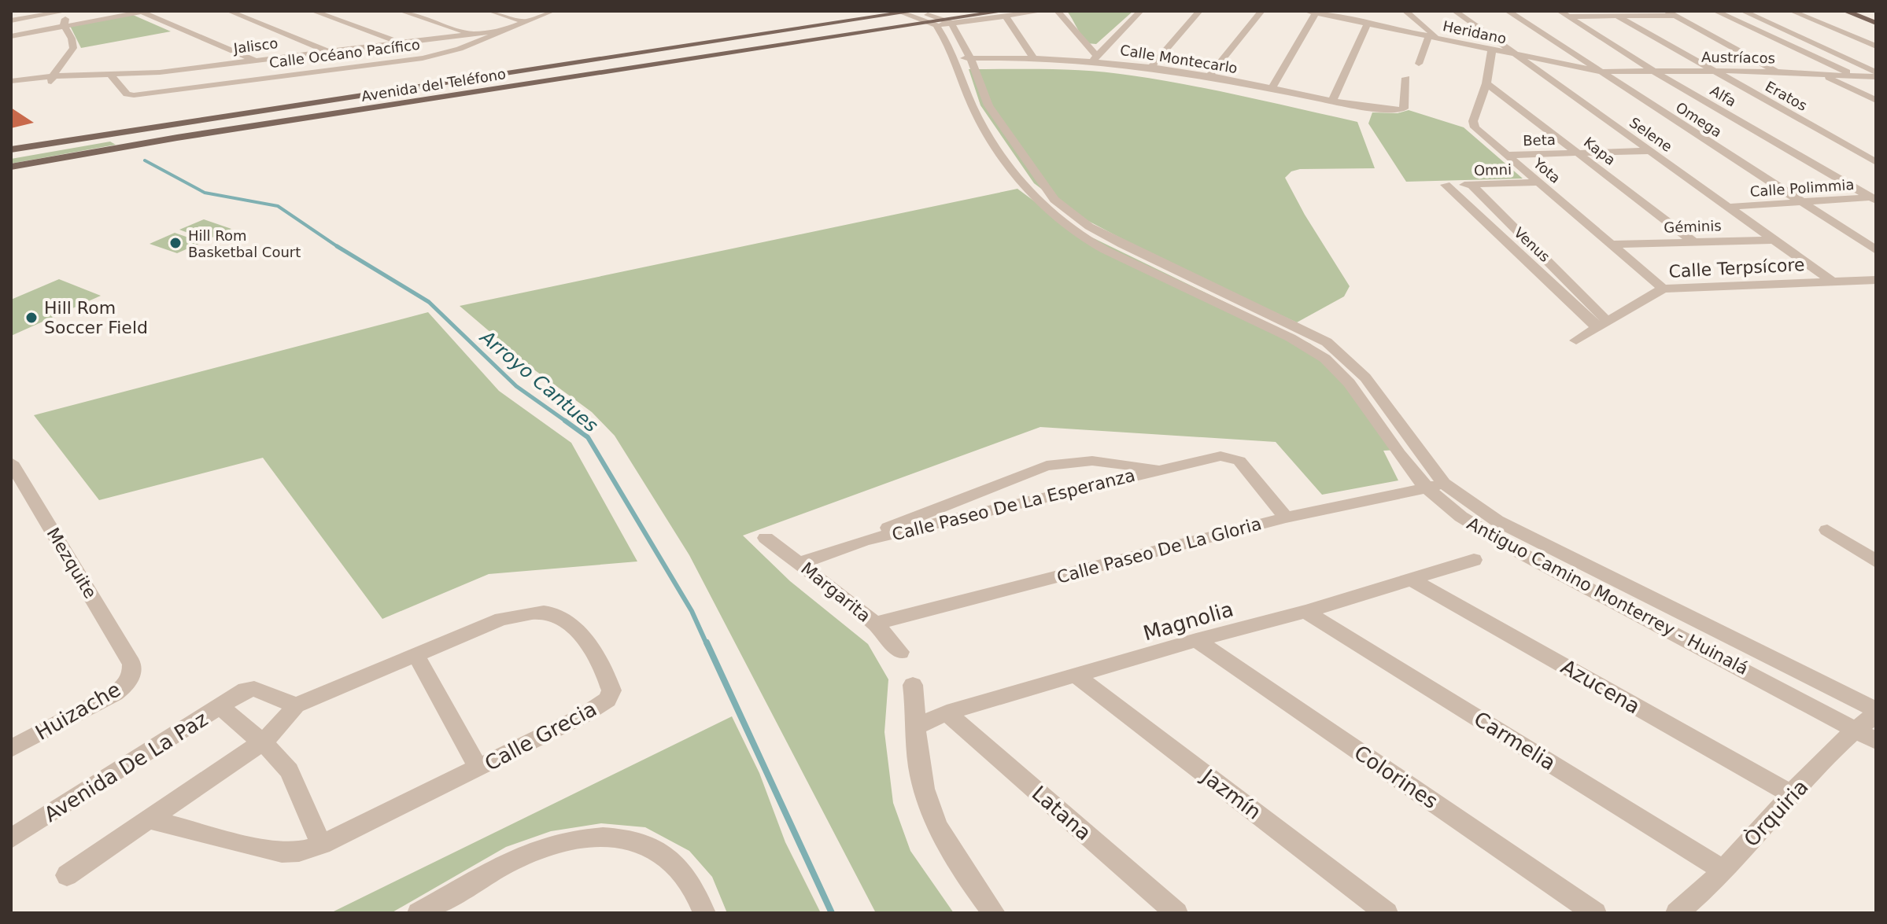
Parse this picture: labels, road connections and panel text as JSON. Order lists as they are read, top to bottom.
{
  "streets": {
    "street": [
      "Heridano",
      "Jalisco",
      "Calle Océano Pacífico",
      "Austríacos",
      "Calle Montecarlo",
      "Alfa",
      "Eratos",
      "Omega",
      "Selene",
      "Beta",
      "Kapa",
      "Omni",
      "Yota",
      "Calle Polimmia",
      "Géminis",
      "Venus",
      "Calle Terpsícore",
      "Calle Paseo De La Esperanza",
      "Calle Paseo De La Gloria",
      "Mezquite",
      "Margarita",
      "Antiguo Camino Monterrey - Huinalá",
      "Magnolia",
      "Azucena",
      "Huizache",
      "Calle Grecia",
      "Carmelia",
      "Avenida De La Paz",
      "Colorines",
      "Jazmín",
      "Latana",
      "Òrquiria"
    ]
  },
  "crossings": [
    ["Heridano", "Austríacos"],
    ["Heridano", "Omega"],
    ["Heridano", "Selene"],
    ["Heridano", "Yota"],
    ["Jalisco", "Calle Océano Pacífico"],
    ["Austríacos", "Alfa"],
    ["Austríacos", "Eratos"],
    ["Austríacos", "Omega"],
    ["Calle Montecarlo", "Antiguo Camino Monterrey - Huinalá"],
    ["Alfa", "Calle Polimmia"],
    ["Omega", "Calle Polimmia"],
    ["Selene", "Beta"],
    ["Selene", "Calle Polimmia"],
    ["Selene", "Géminis"],
    ["Selene", "Calle Terpsícore"],
    ["Beta", "Kapa"],
    ["Beta", "Yota"],
    ["Kapa", "Yota"],
    ["Kapa", "Géminis"],
    ["Omni", "Yota"],
    ["Omni", "Venus"],
    ["Yota", "Géminis"],
    ["Yota", "Calle Terpsícore"],
    ["Venus", "Calle Terpsícore"],
    ["Calle Paseo De La Esperanza", "Calle Paseo De La Gloria"],
    ["Calle Paseo De La Esperanza", "Margarita"],
    ["Calle Paseo De La Gloria", "Margarita"],
    ["Calle Paseo De La Gloria", "Antiguo Camino Monterrey - Huinalá"],
    ["Mezquite", "Huizache"],
    ["Antiguo Camino Monterrey - Huinalá", "Òrquiria"],
    ["Magnolia", "Azucena"],
    ["Magnolia", "Carmelia"],
    ["Magnolia", "Colorines"],
    ["Magnolia", "Jazmín"],
    ["Magnolia", "Latana"],
    ["Azucena", "Òrquiria"],
    ["Calle Grecia", "Avenida De La Paz"],
    ["Carmelia", "Òrquiria"]
  ],
  "water": ["Arroyo Cantues"],
  "places": ["Hill Rom Basketbal Court", "Hill Rom Soccer Field"]
}
